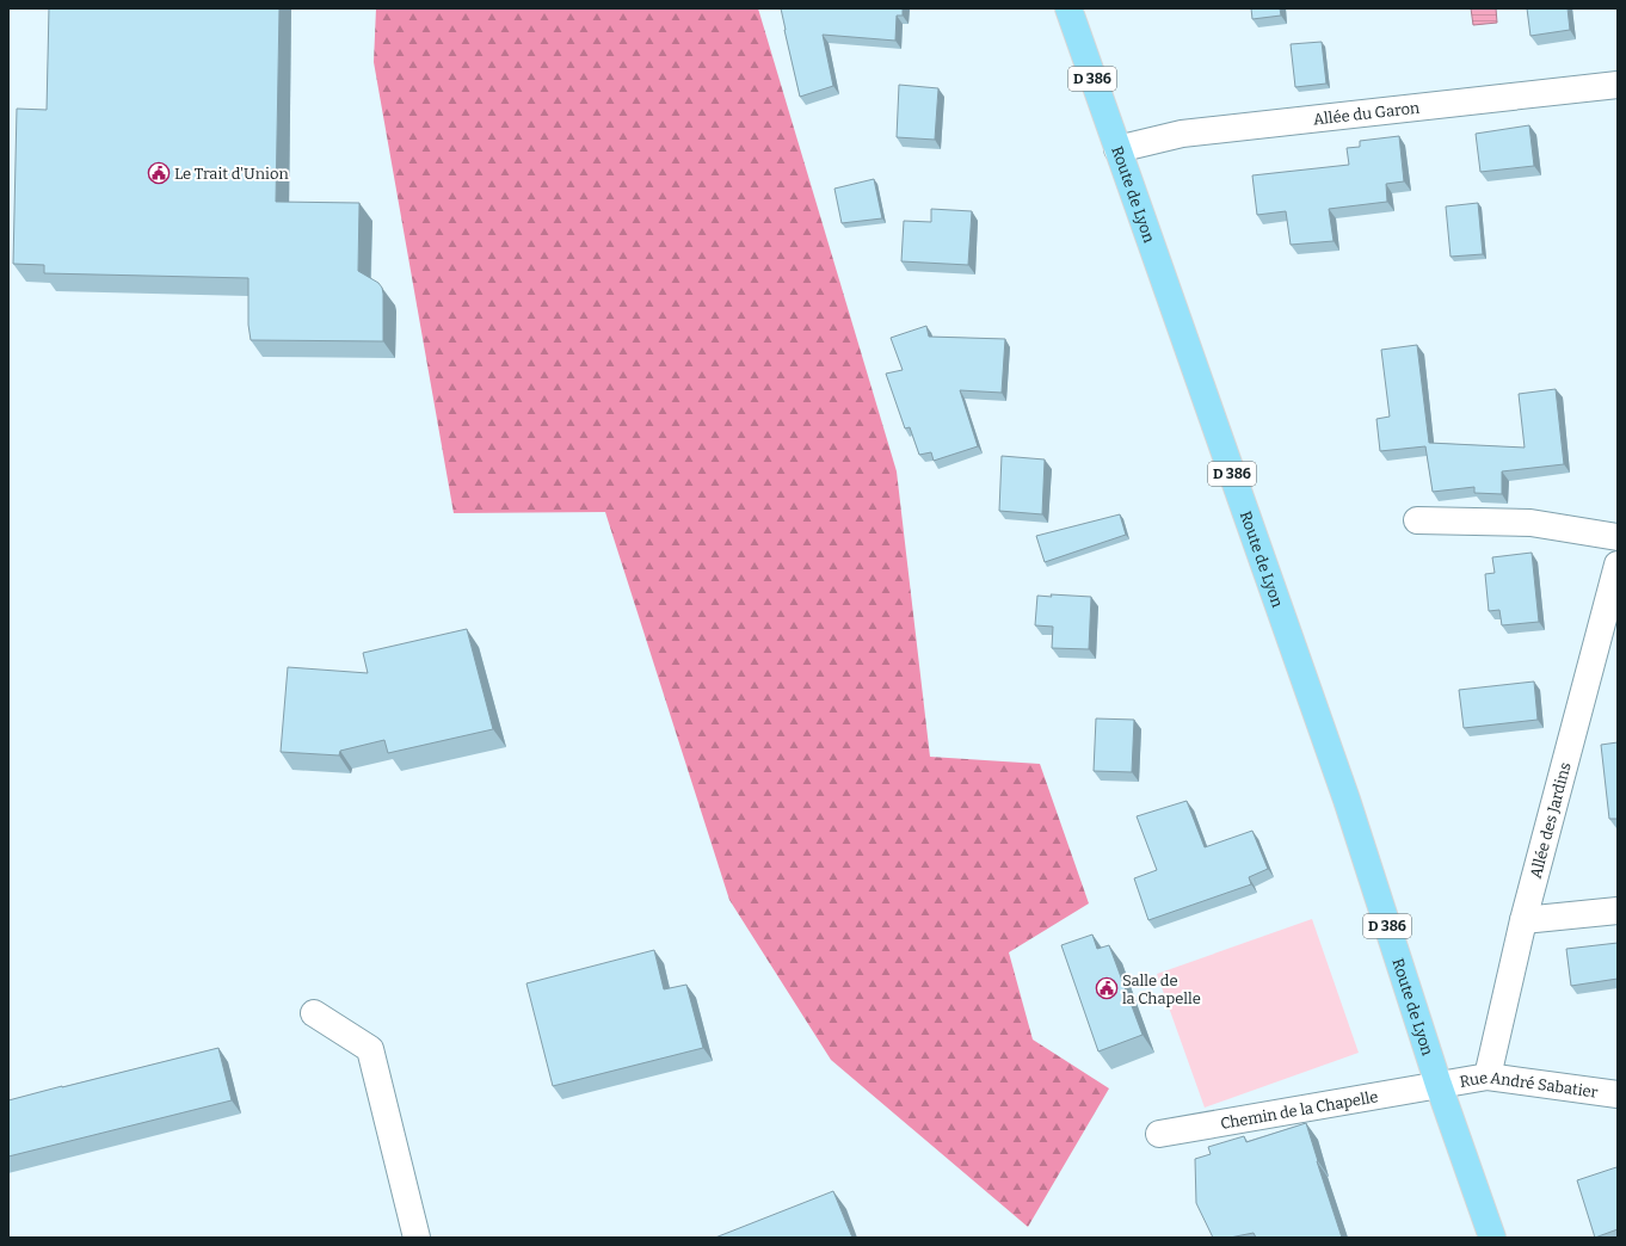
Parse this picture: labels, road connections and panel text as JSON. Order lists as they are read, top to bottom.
{
  "streets": {
    "main road": ["D 386", "Route de Lyon"],
    "street": [
      "Allée du Garon",
      "Allée des Jardins",
      "Rue André Sabatier",
      "Chemin de la Chapelle"
    ]
  },
  "crossings": [
    ["D 386", "Route de Lyon"],
    ["D 386", "Rue André Sabatier"],
    ["D 386", "Chemin de la Chapelle"],
    ["Allée du Garon", "Route de Lyon"],
    ["Route de Lyon", "Rue André Sabatier"],
    ["Route de Lyon", "Chemin de la Chapelle"],
    ["Allée des Jardins", "Rue André Sabatier"],
    ["Rue André Sabatier", "Chemin de la Chapelle"]
  ],
  "places": {
    "public building": ["Le Trait d'Union", "Salle de la Chapelle"]
  }
}
